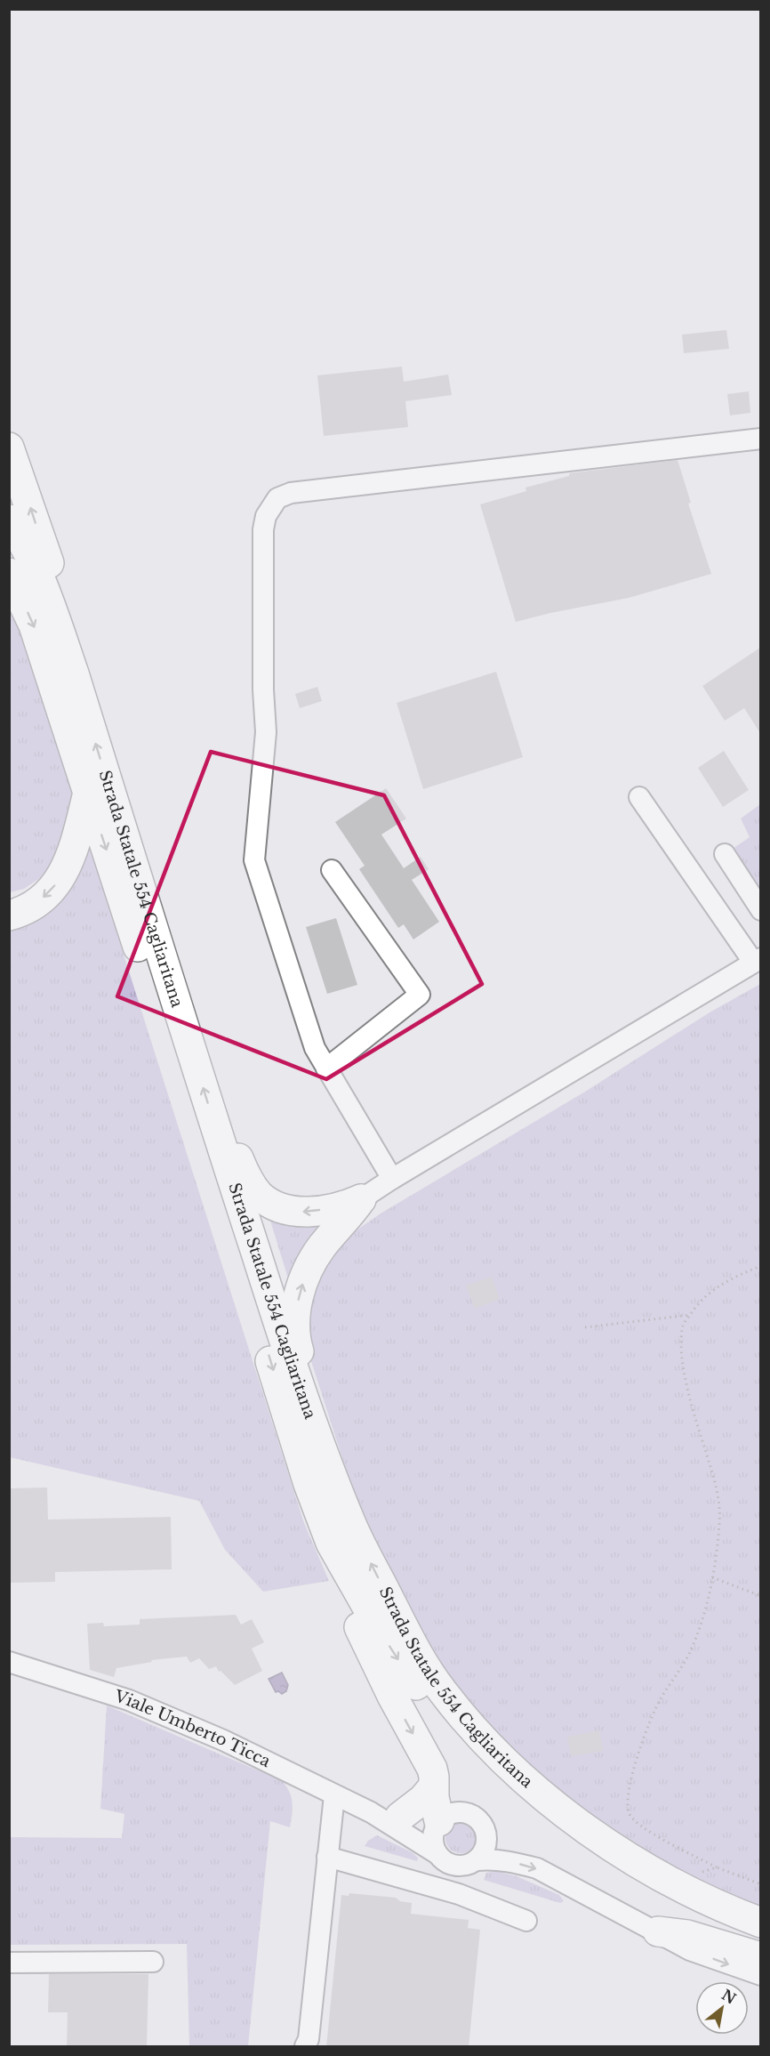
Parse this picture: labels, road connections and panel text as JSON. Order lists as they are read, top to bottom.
{
  "streets": {
    "highway": ["Strada Statale 554 Cagliaritana"],
    "street": ["Viale Umberto Ticca"]
  },
  "north": "top right"
}
